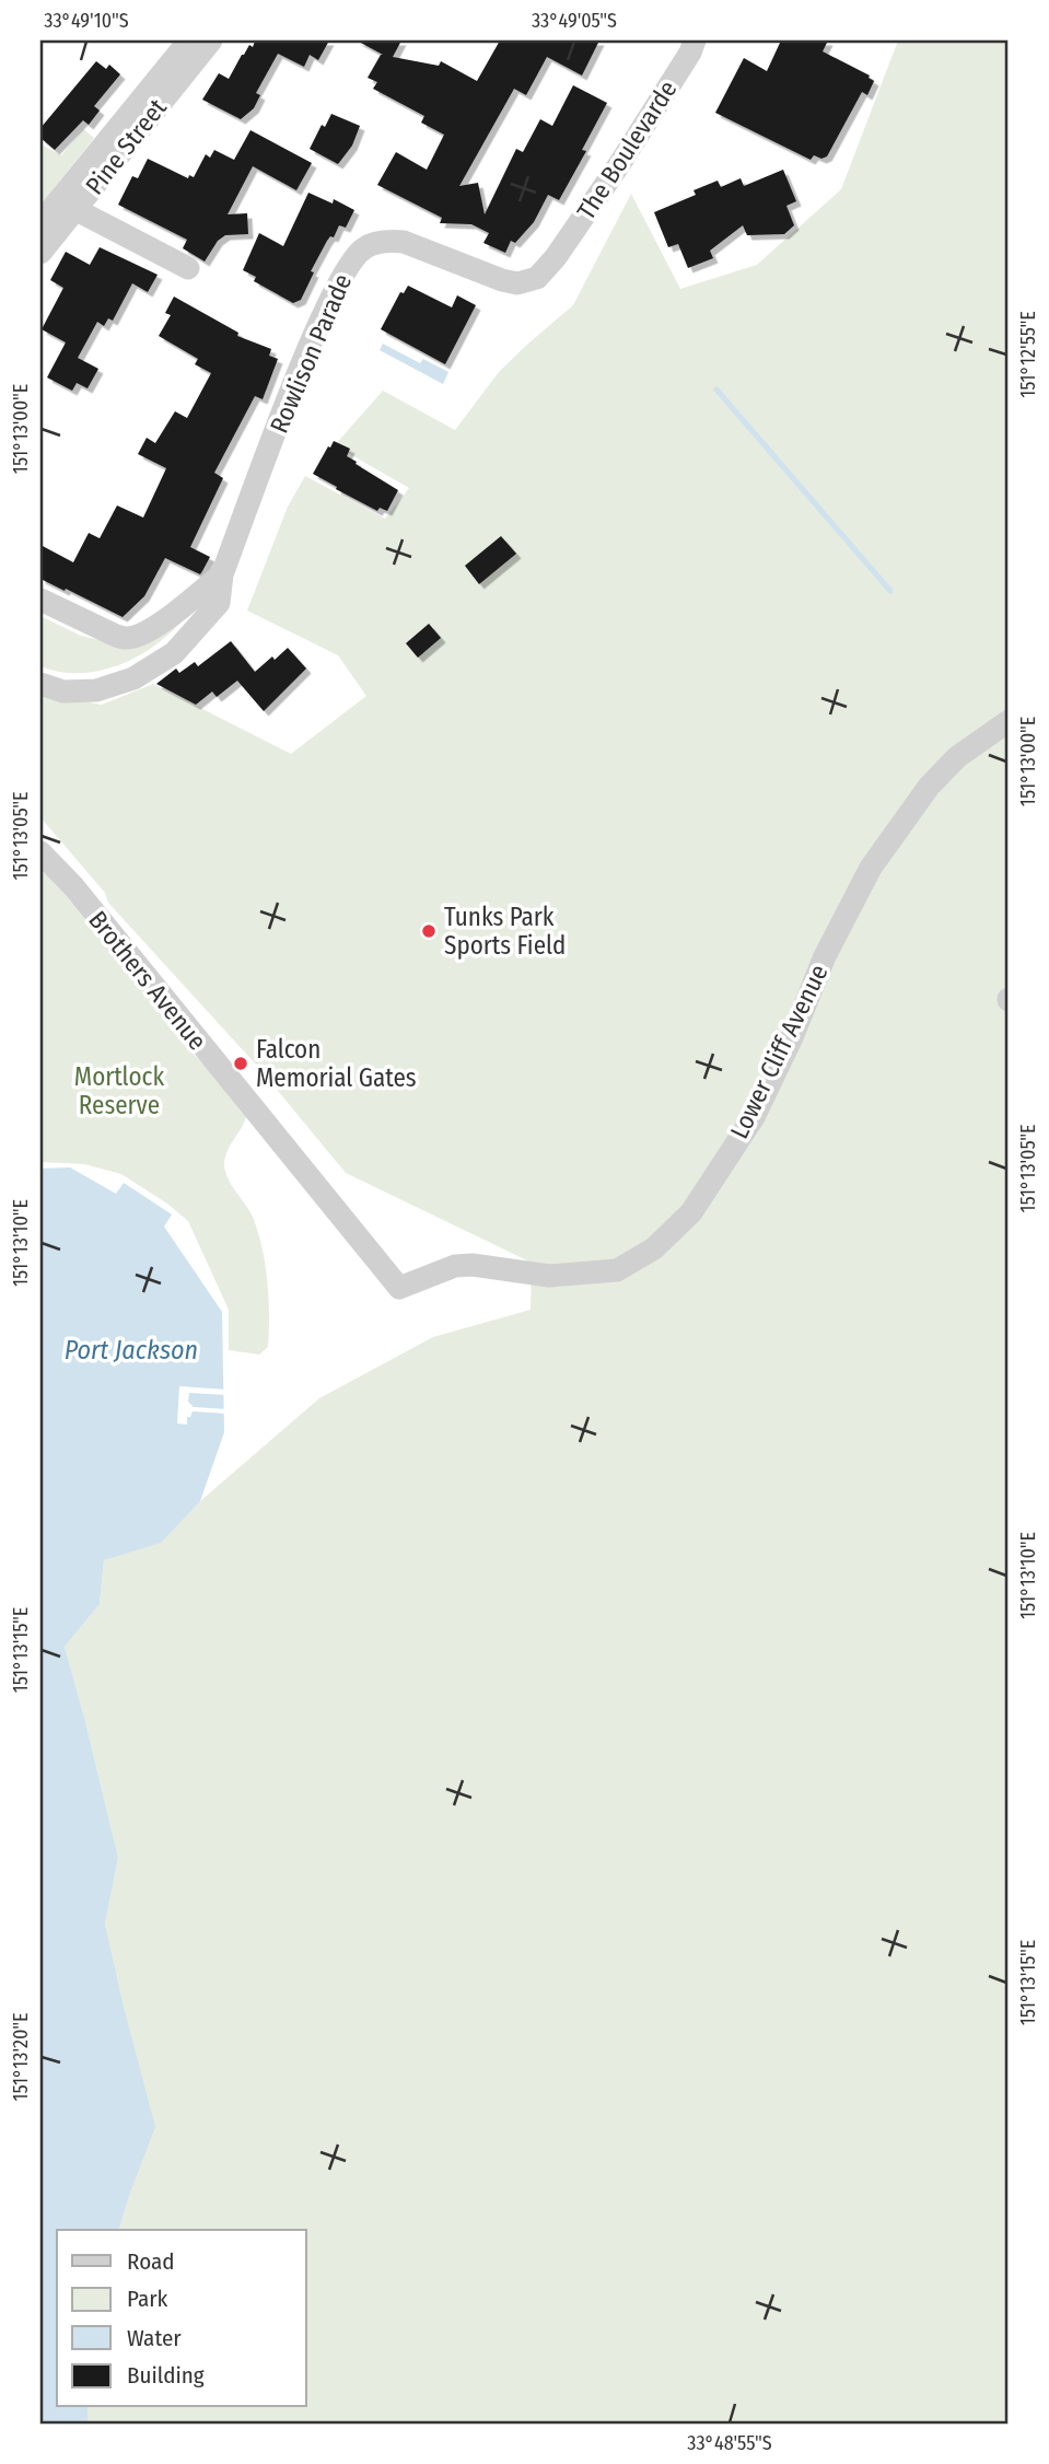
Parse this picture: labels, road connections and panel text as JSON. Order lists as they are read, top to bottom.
{
  "streets": {
    "street": [
      "Pine Street",
      "The Boulevarde",
      "Rowlison Parade",
      "Brothers Avenue",
      "Lower Cliff Avenue"
    ]
  },
  "crossings": [
    ["The Boulevarde", "Rowlison Parade"],
    ["Brothers Avenue", "Lower Cliff Avenue"]
  ],
  "water": ["Port Jackson"],
  "parks": ["Mortlock Reserve"],
  "places": ["Tunks Park Sports Field", "Falcon Memorial Gates"],
  "legend": [
    "Road",
    "Park",
    "Water",
    "Building"
  ],
  "coordinates": [
    "33°49'10\"S",
    "33°49'05\"S",
    "151°12'55\"E",
    "151°13'00\"E",
    "151°13'05\"E",
    "151°13'10\"E",
    "151°13'15\"E",
    "151°13'20\"E",
    "33°48'55\"S"
  ]
}
